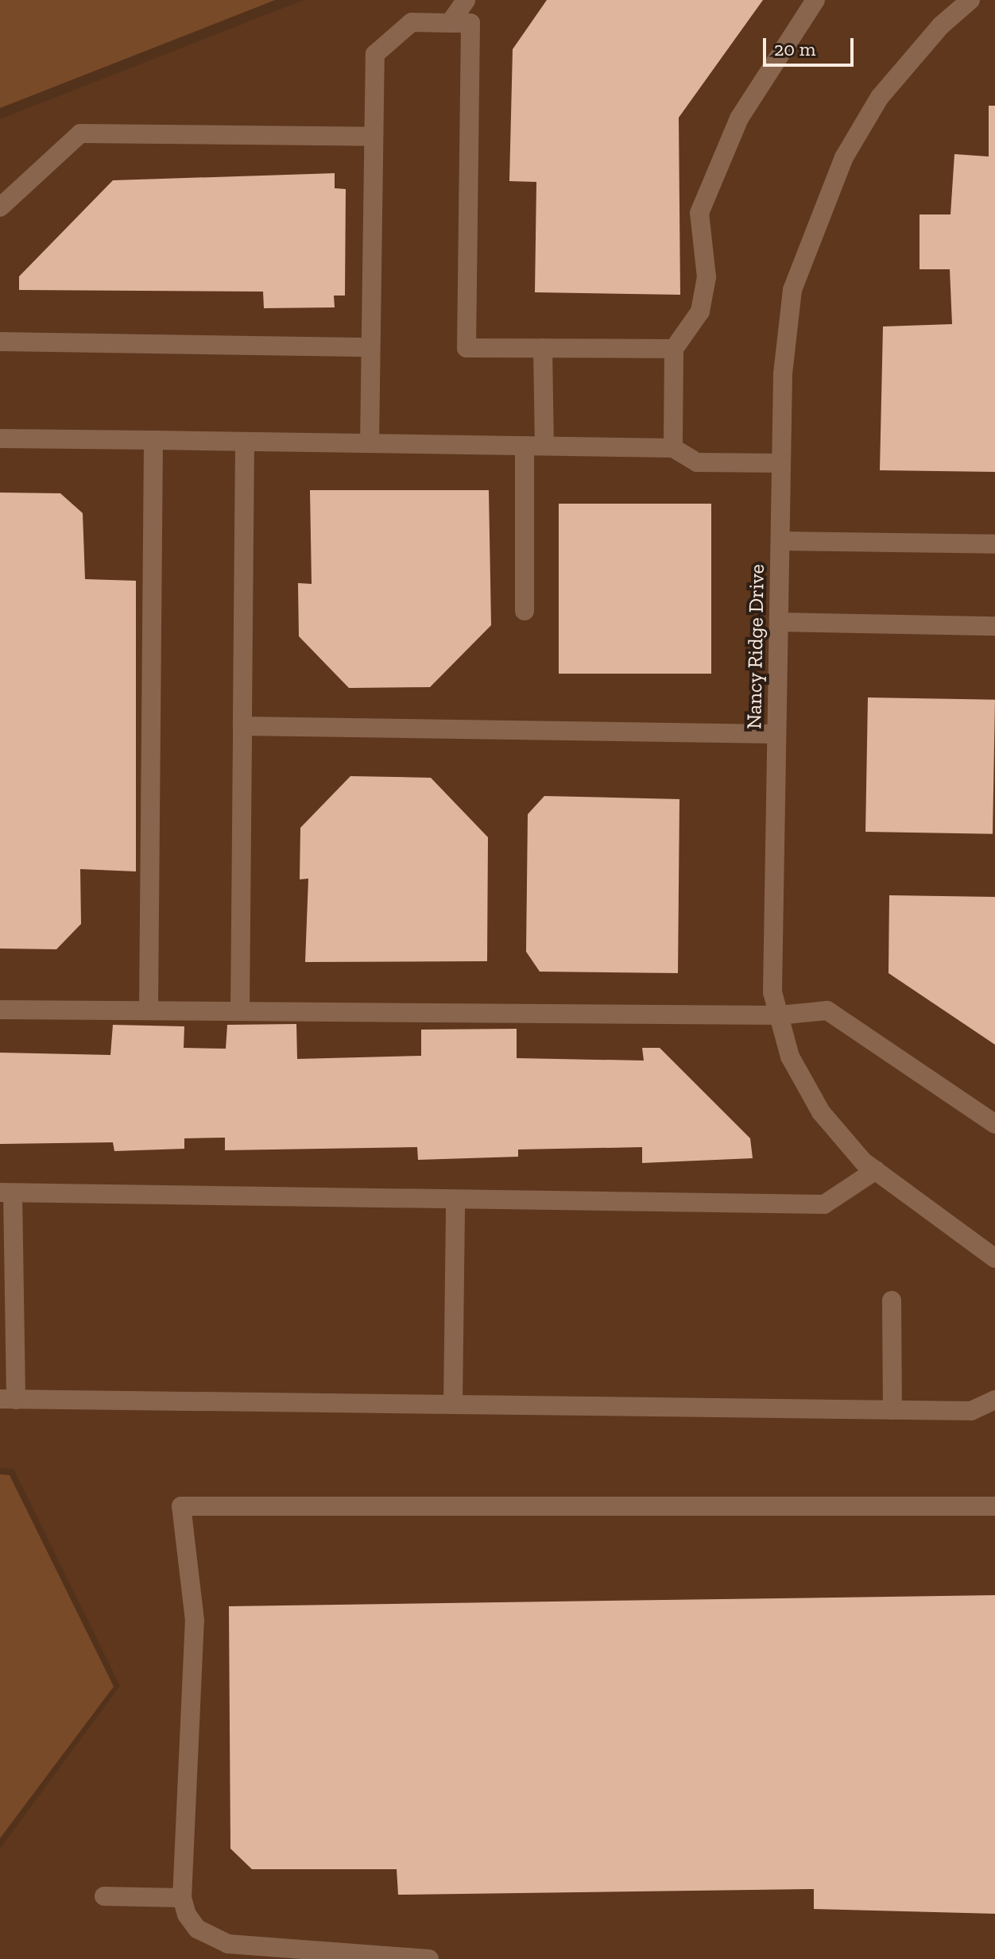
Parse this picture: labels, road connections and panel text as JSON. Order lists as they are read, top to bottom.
{
  "streets": {
    "street": ["Nancy Ridge Drive"]
  },
  "scale_bar": "20 m"
}
